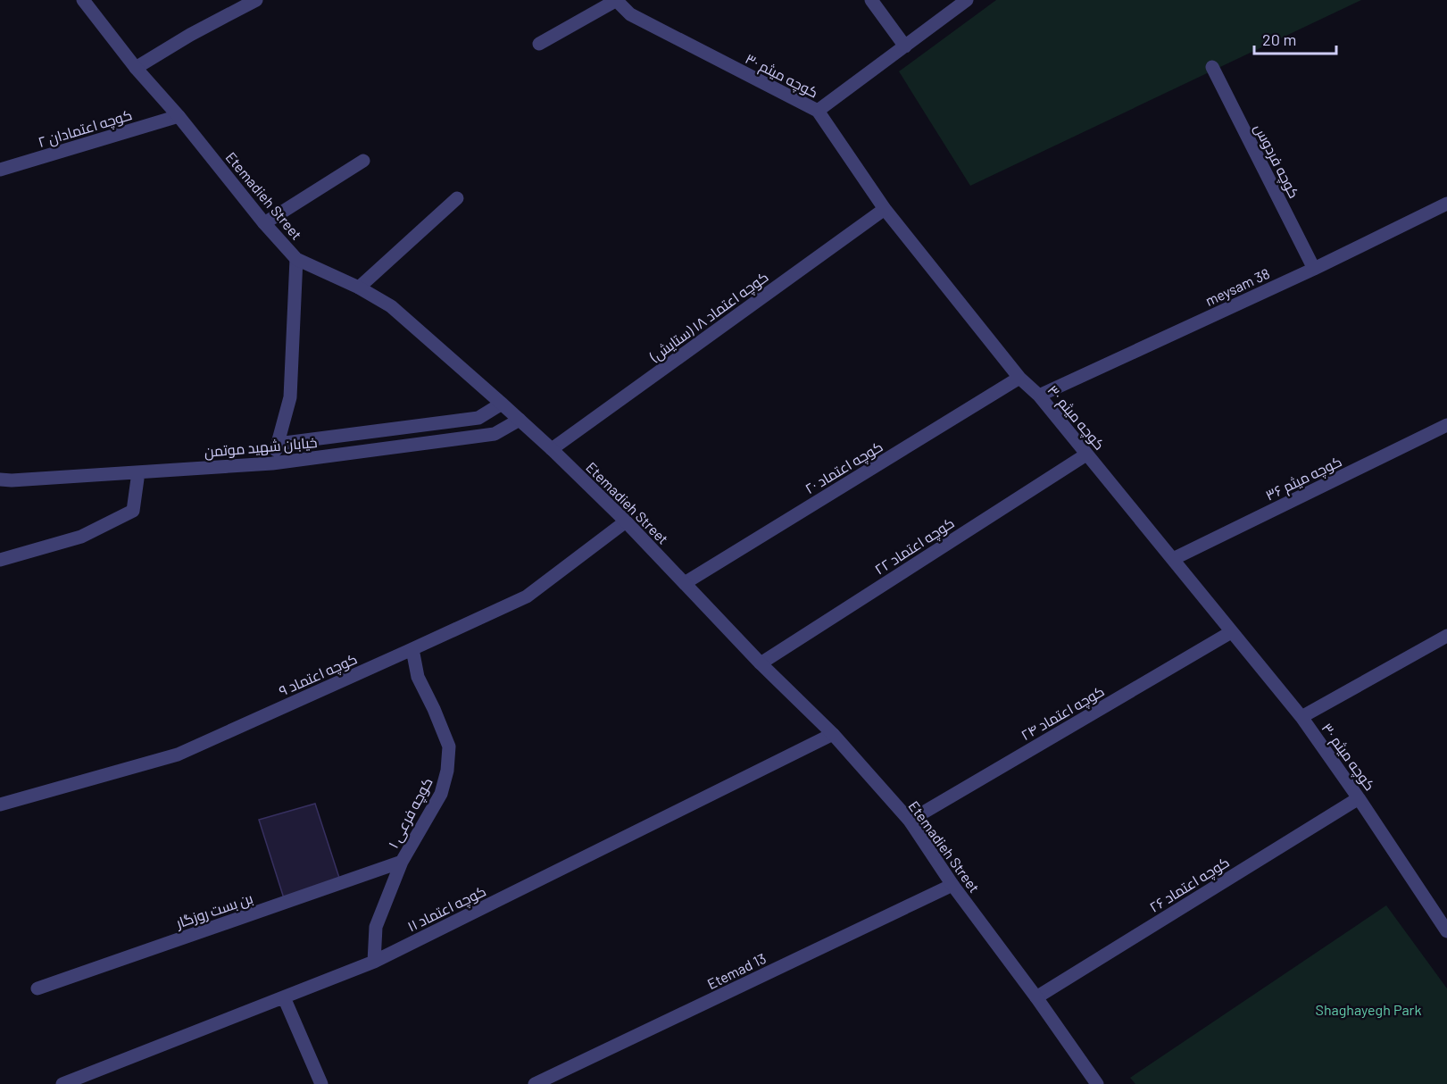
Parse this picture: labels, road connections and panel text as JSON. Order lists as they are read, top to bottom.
{
  "streets": {
    "street": [
      "کوچه میثم ۳۰",
      "کوچه اعتمادان ۲",
      "کوچه فردوس",
      "Etemadieh Street",
      "meysam 38",
      "کوچه اعتماد ۱۸ (ستایش)",
      "خیابان شهید موتمن",
      "کوچه اعتماد ۲۰",
      "کوچه میثم ۳۶",
      "کوچه اعتماد ۲۲",
      "کوچه اعتماد ۹",
      "کوچه اعتماد ۲۴",
      "کوچه فرعی ۱",
      "کوچه اعتماد ۲۶",
      "کوچه اعتماد ۱۱",
      "بن بست روزگار",
      "Etemad 13"
    ]
  },
  "crossings": [
    ["کوچه میثم ۳۰", "meysam 38"],
    ["کوچه میثم ۳۰", "کوچه اعتماد ۱۸ (ستایش)"],
    ["کوچه میثم ۳۰", "کوچه اعتماد ۲۰"],
    ["کوچه میثم ۳۰", "کوچه میثم ۳۶"],
    ["کوچه میثم ۳۰", "کوچه اعتماد ۲۲"],
    ["کوچه میثم ۳۰", "کوچه اعتماد ۲۴"],
    ["کوچه میثم ۳۰", "کوچه اعتماد ۲۶"],
    ["کوچه اعتمادان ۲", "Etemadieh Street"],
    ["کوچه فردوس", "meysam 38"],
    ["Etemadieh Street", "کوچه اعتماد ۱۸ (ستایش)"],
    ["Etemadieh Street", "خیابان شهید موتمن"],
    ["Etemadieh Street", "کوچه اعتماد ۲۰"],
    ["Etemadieh Street", "کوچه اعتماد ۲۲"],
    ["Etemadieh Street", "کوچه اعتماد ۹"],
    ["Etemadieh Street", "کوچه اعتماد ۲۴"],
    ["Etemadieh Street", "کوچه اعتماد ۲۶"],
    ["Etemadieh Street", "کوچه اعتماد ۱۱"],
    ["Etemadieh Street", "Etemad 13"],
    ["کوچه اعتماد ۹", "کوچه فرعی ۱"],
    ["کوچه فرعی ۱", "کوچه اعتماد ۱۱"],
    ["کوچه فرعی ۱", "بن بست روزگار"]
  ],
  "parks": ["Shaghayegh Park"],
  "scale_bar": "20 m"
}
